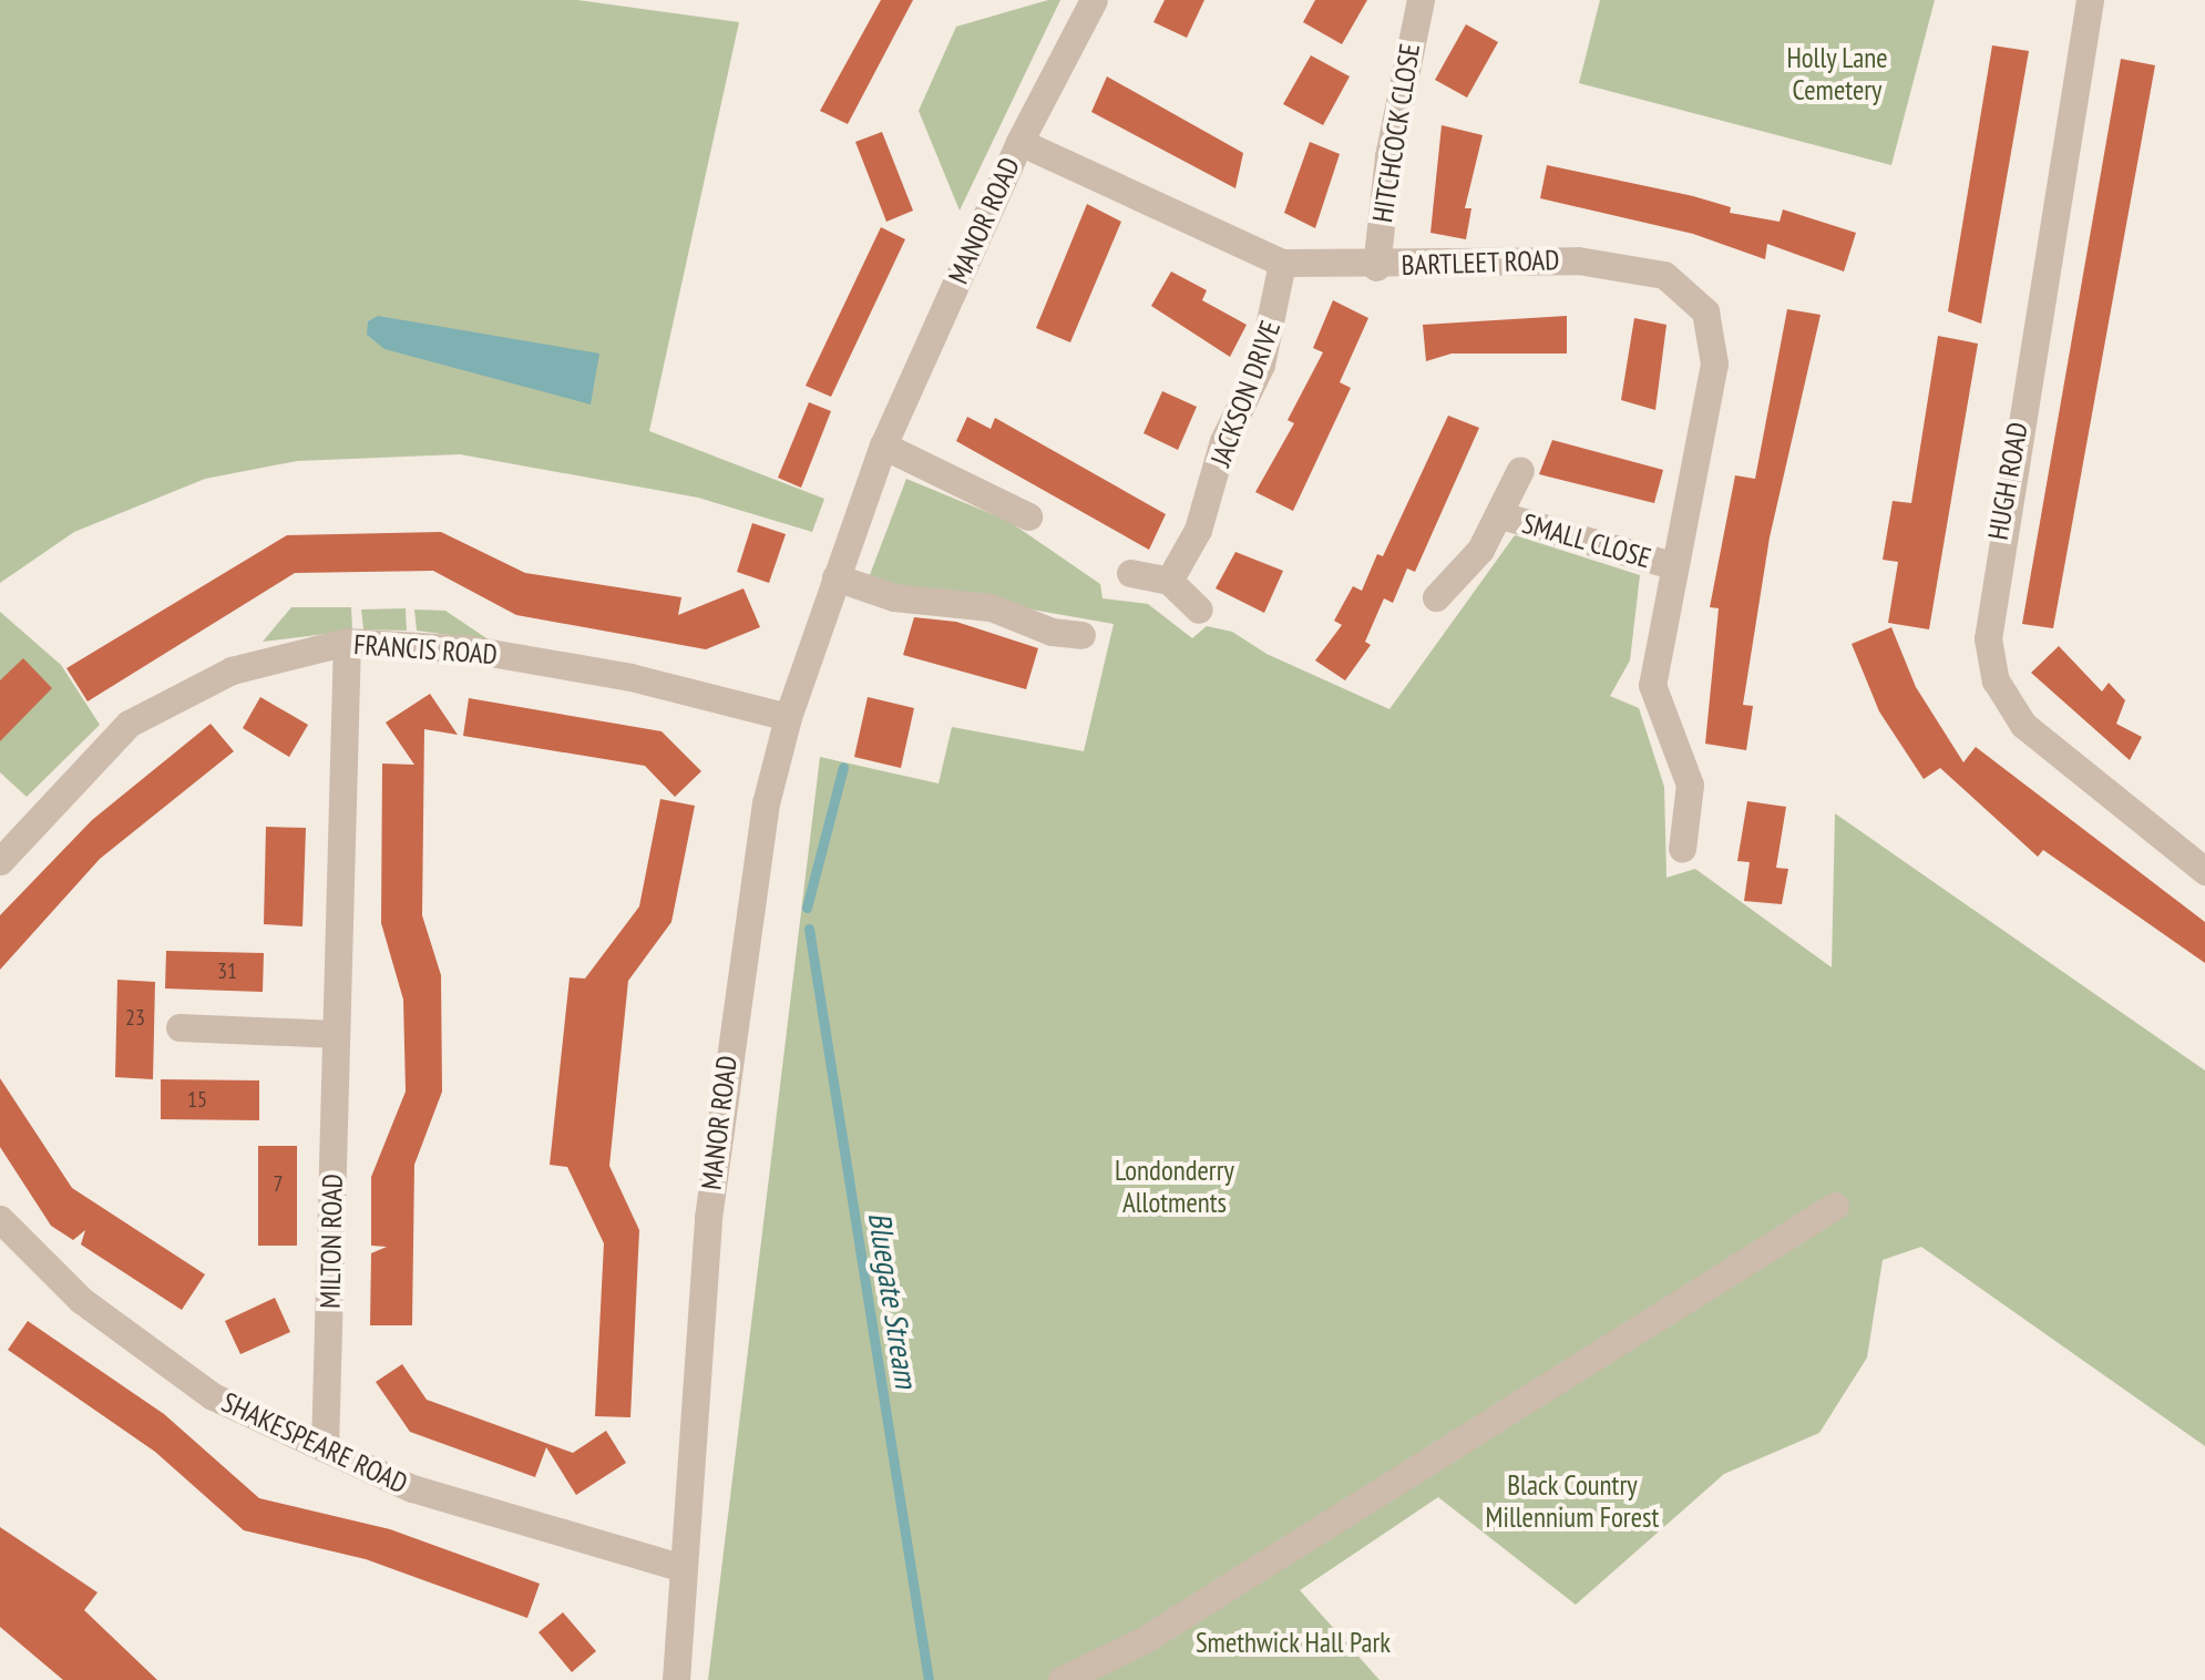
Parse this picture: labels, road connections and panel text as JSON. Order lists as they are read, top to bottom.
{
  "streets": {
    "street": [
      "HITCHCOCK CLOSE",
      "MANOR ROAD",
      "BARTLEET ROAD",
      "JACKSON DRIVE",
      "HUGH ROAD",
      "SMALL CLOSE",
      "FRANCIS ROAD",
      "MILTON ROAD",
      "SHAKESPEARE ROAD"
    ]
  },
  "crossings": [
    ["HITCHCOCK CLOSE", "BARTLEET ROAD"],
    ["MANOR ROAD", "BARTLEET ROAD"],
    ["MANOR ROAD", "FRANCIS ROAD"],
    ["MANOR ROAD", "SHAKESPEARE ROAD"],
    ["BARTLEET ROAD", "JACKSON DRIVE"],
    ["BARTLEET ROAD", "SMALL CLOSE"],
    ["FRANCIS ROAD", "MILTON ROAD"],
    ["MILTON ROAD", "SHAKESPEARE ROAD"]
  ],
  "water": ["Bluegate Stream"],
  "parks": [
    "Holly Lane Cemetery",
    "Londonderry Allotments",
    "Black Country Millennium Forest",
    "Smethwick Hall Park"
  ],
  "house_numbers": [
    "31",
    "23",
    "15",
    "7"
  ]
}
